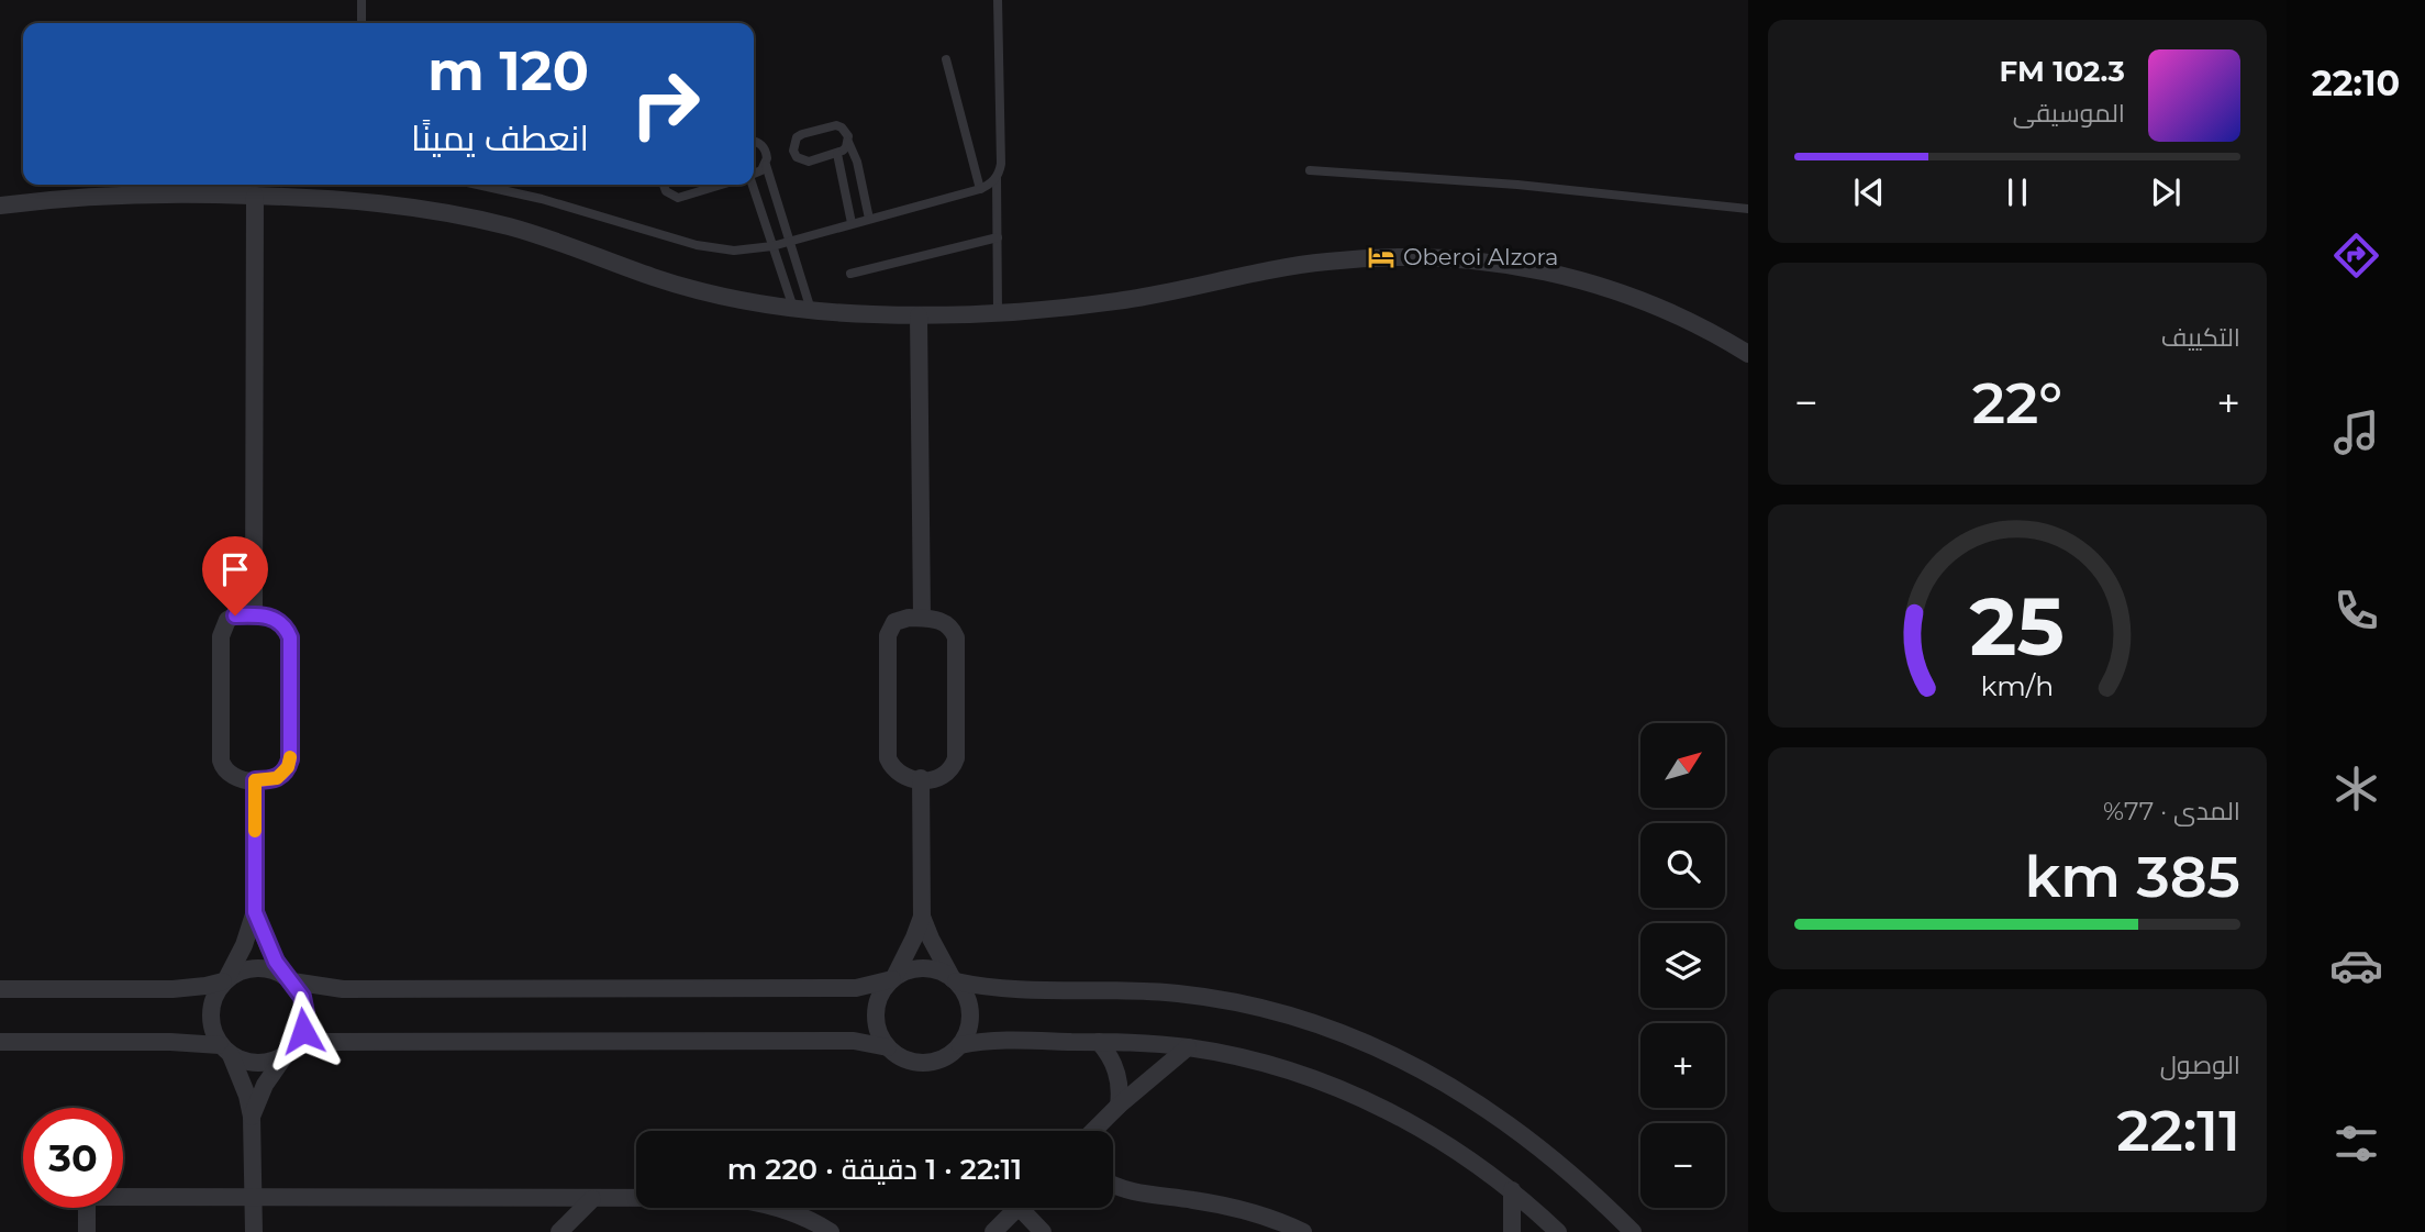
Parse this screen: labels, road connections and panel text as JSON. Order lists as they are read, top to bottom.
{
  "places": {
    "hotel": ["Oberoi Alzora"]
  },
  "north": "top right",
  "page": {
    "tabs": "22:10",
    "turn": ["120 m", "انعطف يمينًا"],
    "song": ["102.3 FM", "الموسيقى"],
    "tile": [
      "التكييف",
      ["المدى · 77%", "385 km"],
      ["الوصول", "22:11"]
    ],
    "heat": ["−", "22°", "+"],
    "map_buttons": ["+", "−"],
    "limit": "30",
    "trip": "22:11 · 1 دقيقة · 220 m",
    "gauge": ["25", "km/h"]
  }
}
